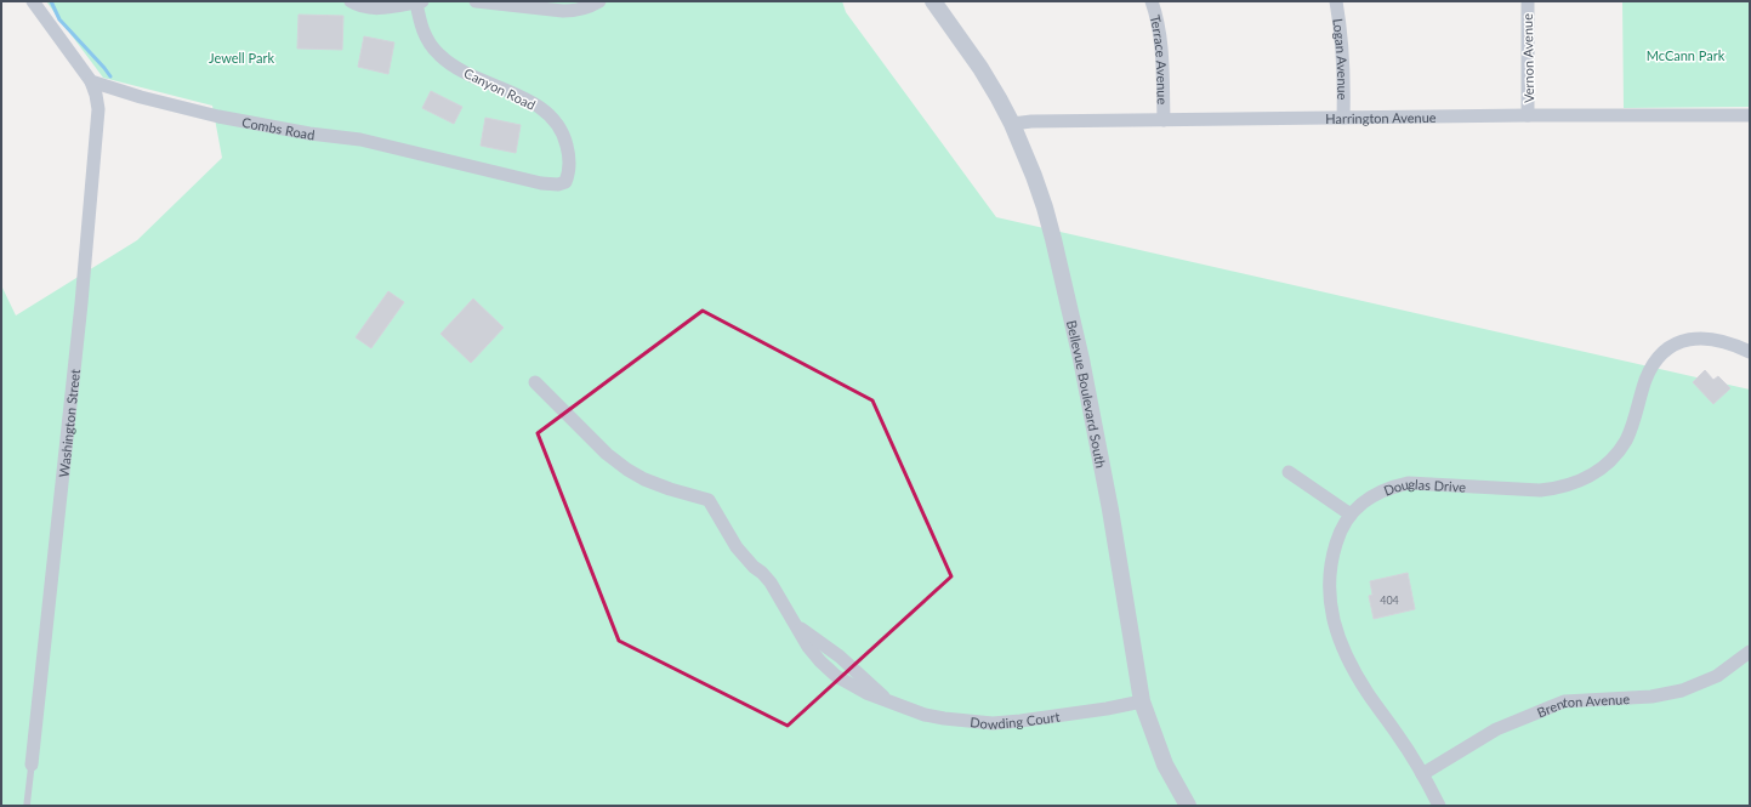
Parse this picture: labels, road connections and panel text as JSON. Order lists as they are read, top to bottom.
{
  "streets": {
    "street": [
      "Vernon Avenue",
      "Logan Avenue",
      "Terrace Avenue",
      "Canyon Road",
      "Harrington Avenue",
      "Combs Road",
      "Bellevue Boulevard South",
      "Washington Street",
      "Douglas Drive",
      "Brenton Avenue",
      "Dowding Court"
    ]
  },
  "crossings": [
    ["Vernon Avenue", "Harrington Avenue"],
    ["Logan Avenue", "Harrington Avenue"],
    ["Terrace Avenue", "Harrington Avenue"],
    ["Canyon Road", "Combs Road"],
    ["Harrington Avenue", "Bellevue Boulevard South"],
    ["Combs Road", "Washington Street"],
    ["Bellevue Boulevard South", "Dowding Court"],
    ["Douglas Drive", "Brenton Avenue"]
  ],
  "parks": ["McCann Park", "Jewell Park"],
  "house_numbers": ["404"]
}
